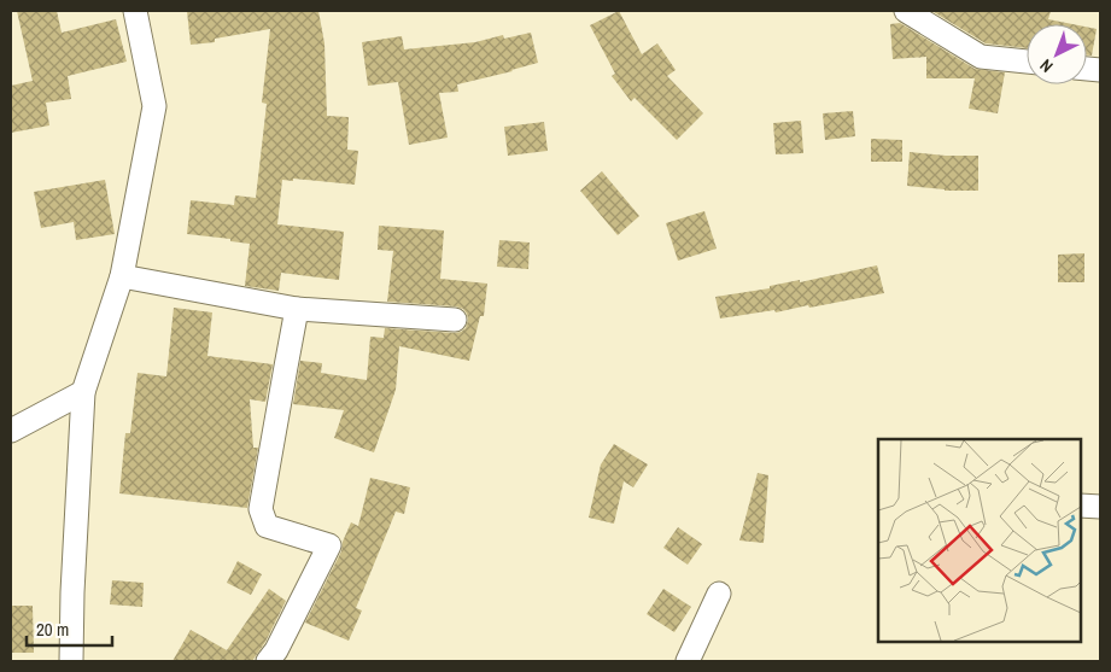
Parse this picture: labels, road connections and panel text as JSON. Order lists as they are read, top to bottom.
{
  "scale_bar": "20 m",
  "north": "bottom left"
}
